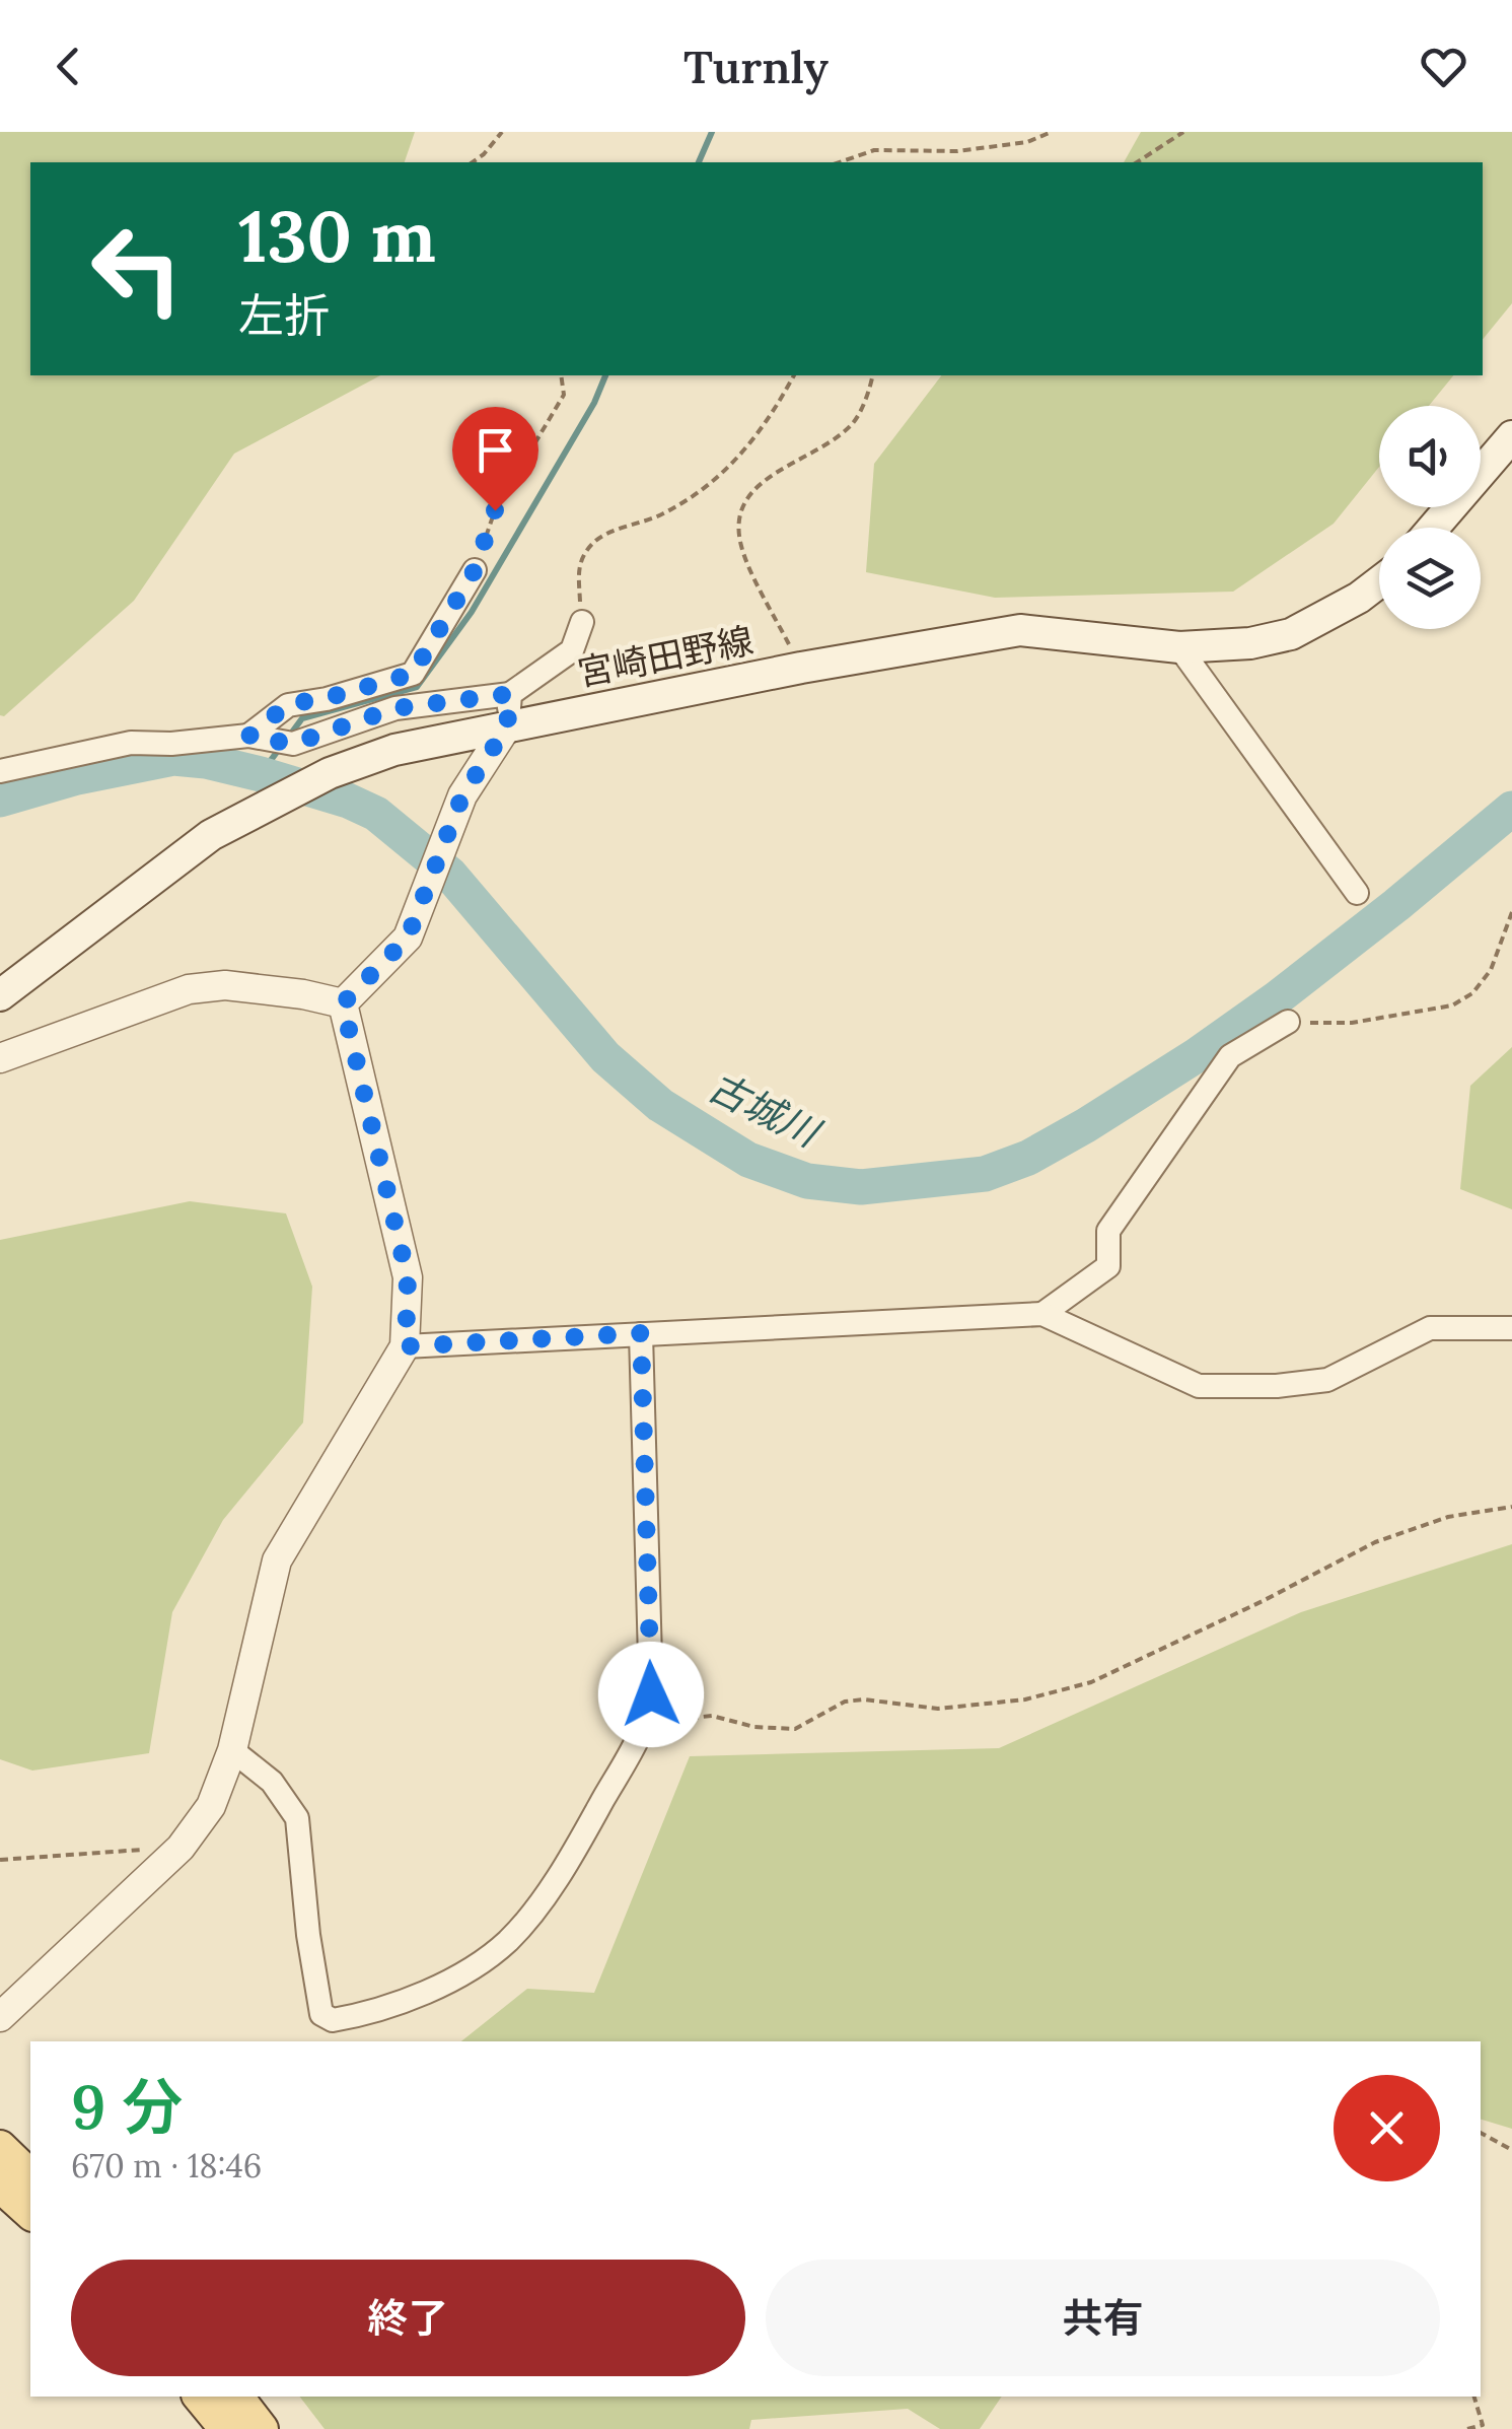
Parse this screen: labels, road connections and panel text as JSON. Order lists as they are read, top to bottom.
{
  "streets": {
    "main road": ["宮崎田野線"]
  },
  "water": ["古城川"],
  "page": {
    "header": "Turnly",
    "turn": ["130 m", "左折"],
    "heading": ["9 分", "670 m · 18:46"],
    "buttons": ["終了", "共有"]
  }
}
